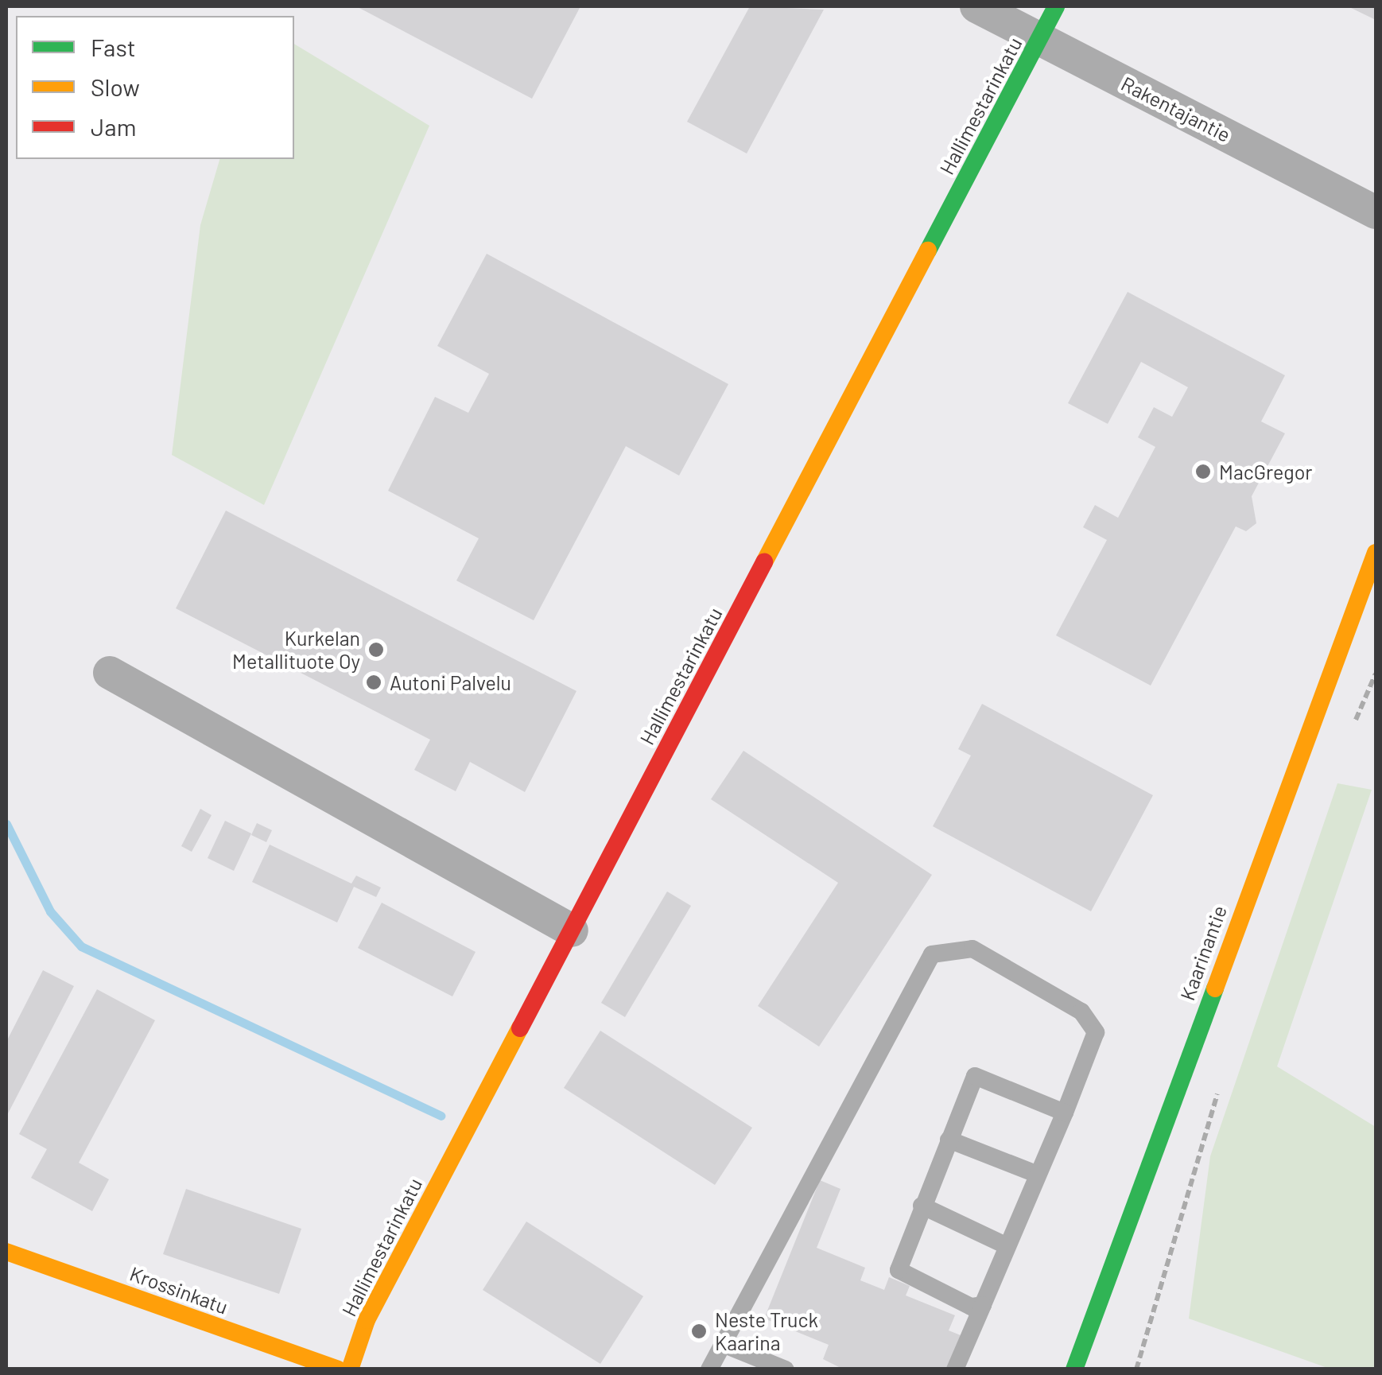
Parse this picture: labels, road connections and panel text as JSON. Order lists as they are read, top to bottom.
{
  "streets": {
    "street": [
      "Hallimestarinkatu",
      "Rakentajantie",
      "Kaarinantie",
      "Krossinkatu"
    ]
  },
  "crossings": [
    ["Hallimestarinkatu", "Rakentajantie"]
  ],
  "places": [
    "MacGregor",
    "Kurkelan Metallituote Oy",
    "Autoni Palvelu",
    "Neste Truck Kaarina"
  ],
  "legend": ["Fast", "Slow", "Jam"]
}
